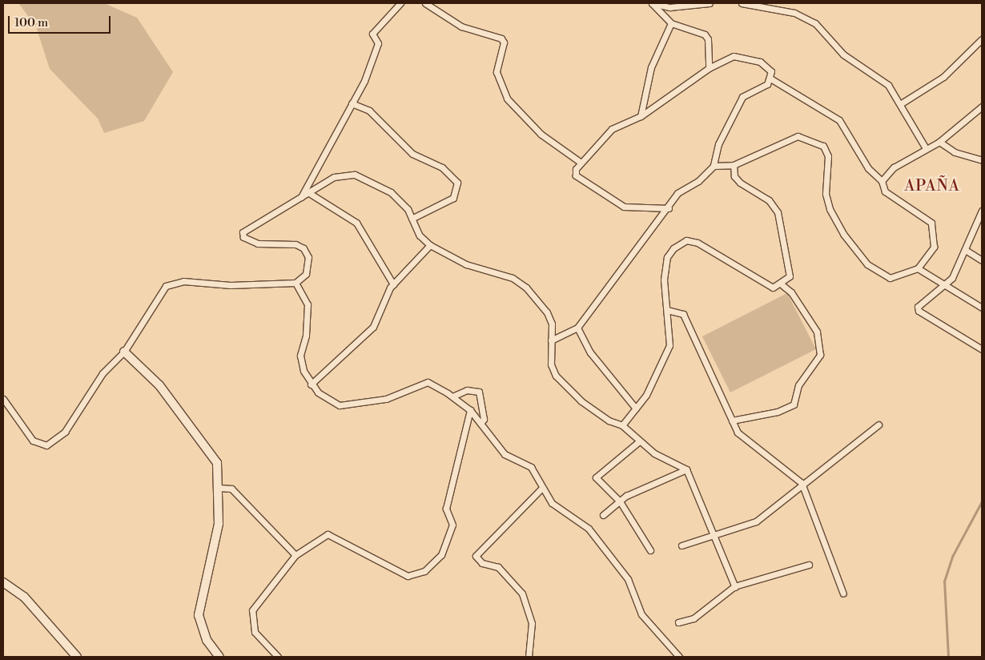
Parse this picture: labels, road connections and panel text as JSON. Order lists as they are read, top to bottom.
{
  "districts": ["APAÑA"],
  "scale_bar": "100 m"
}
